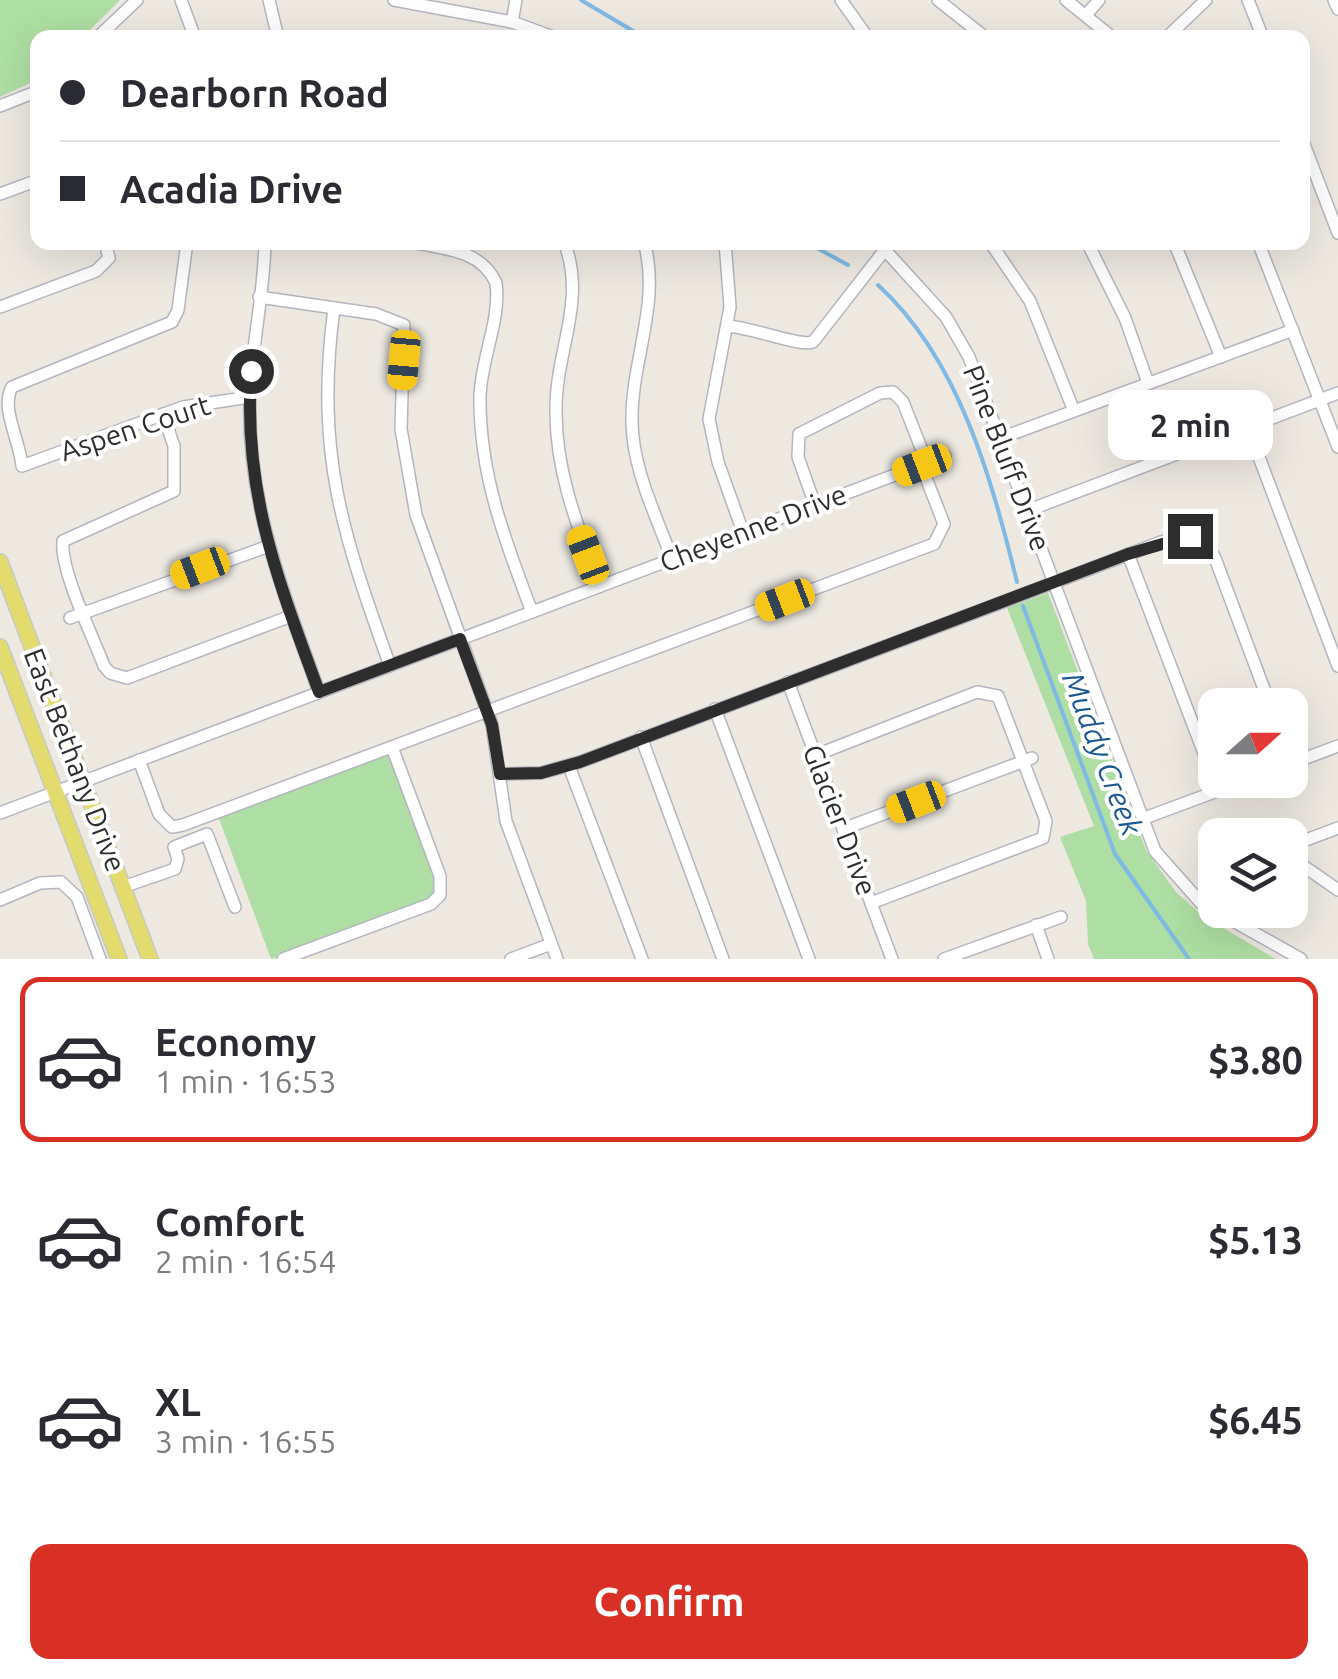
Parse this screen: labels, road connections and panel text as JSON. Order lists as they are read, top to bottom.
{
  "streets": {
    "main road": ["East Bethany Drive"],
    "street": [
      "Aspen Court",
      "Pine Bluff Drive",
      "Cheyenne Drive",
      "Glacier Drive"
    ]
  },
  "crossings": [
    ["Cheyenne Drive", "East Bethany Drive"]
  ],
  "water": ["Muddy Creek"],
  "north": "right",
  "page": {
    "banner": ["Dearborn Road", "Acadia Drive"],
    "bubble": "2 min",
    "list": [
      {
        "name": "Economy",
        "note": "1 min · 16:53",
        "value": "$3.80"
      },
      {
        "name": "Comfort",
        "note": "2 min · 16:54",
        "value": "$5.13"
      },
      {
        "name": "XL",
        "note": "3 min · 16:55",
        "value": "$6.45"
      }
    ],
    "buttons": "Confirm"
  }
}
